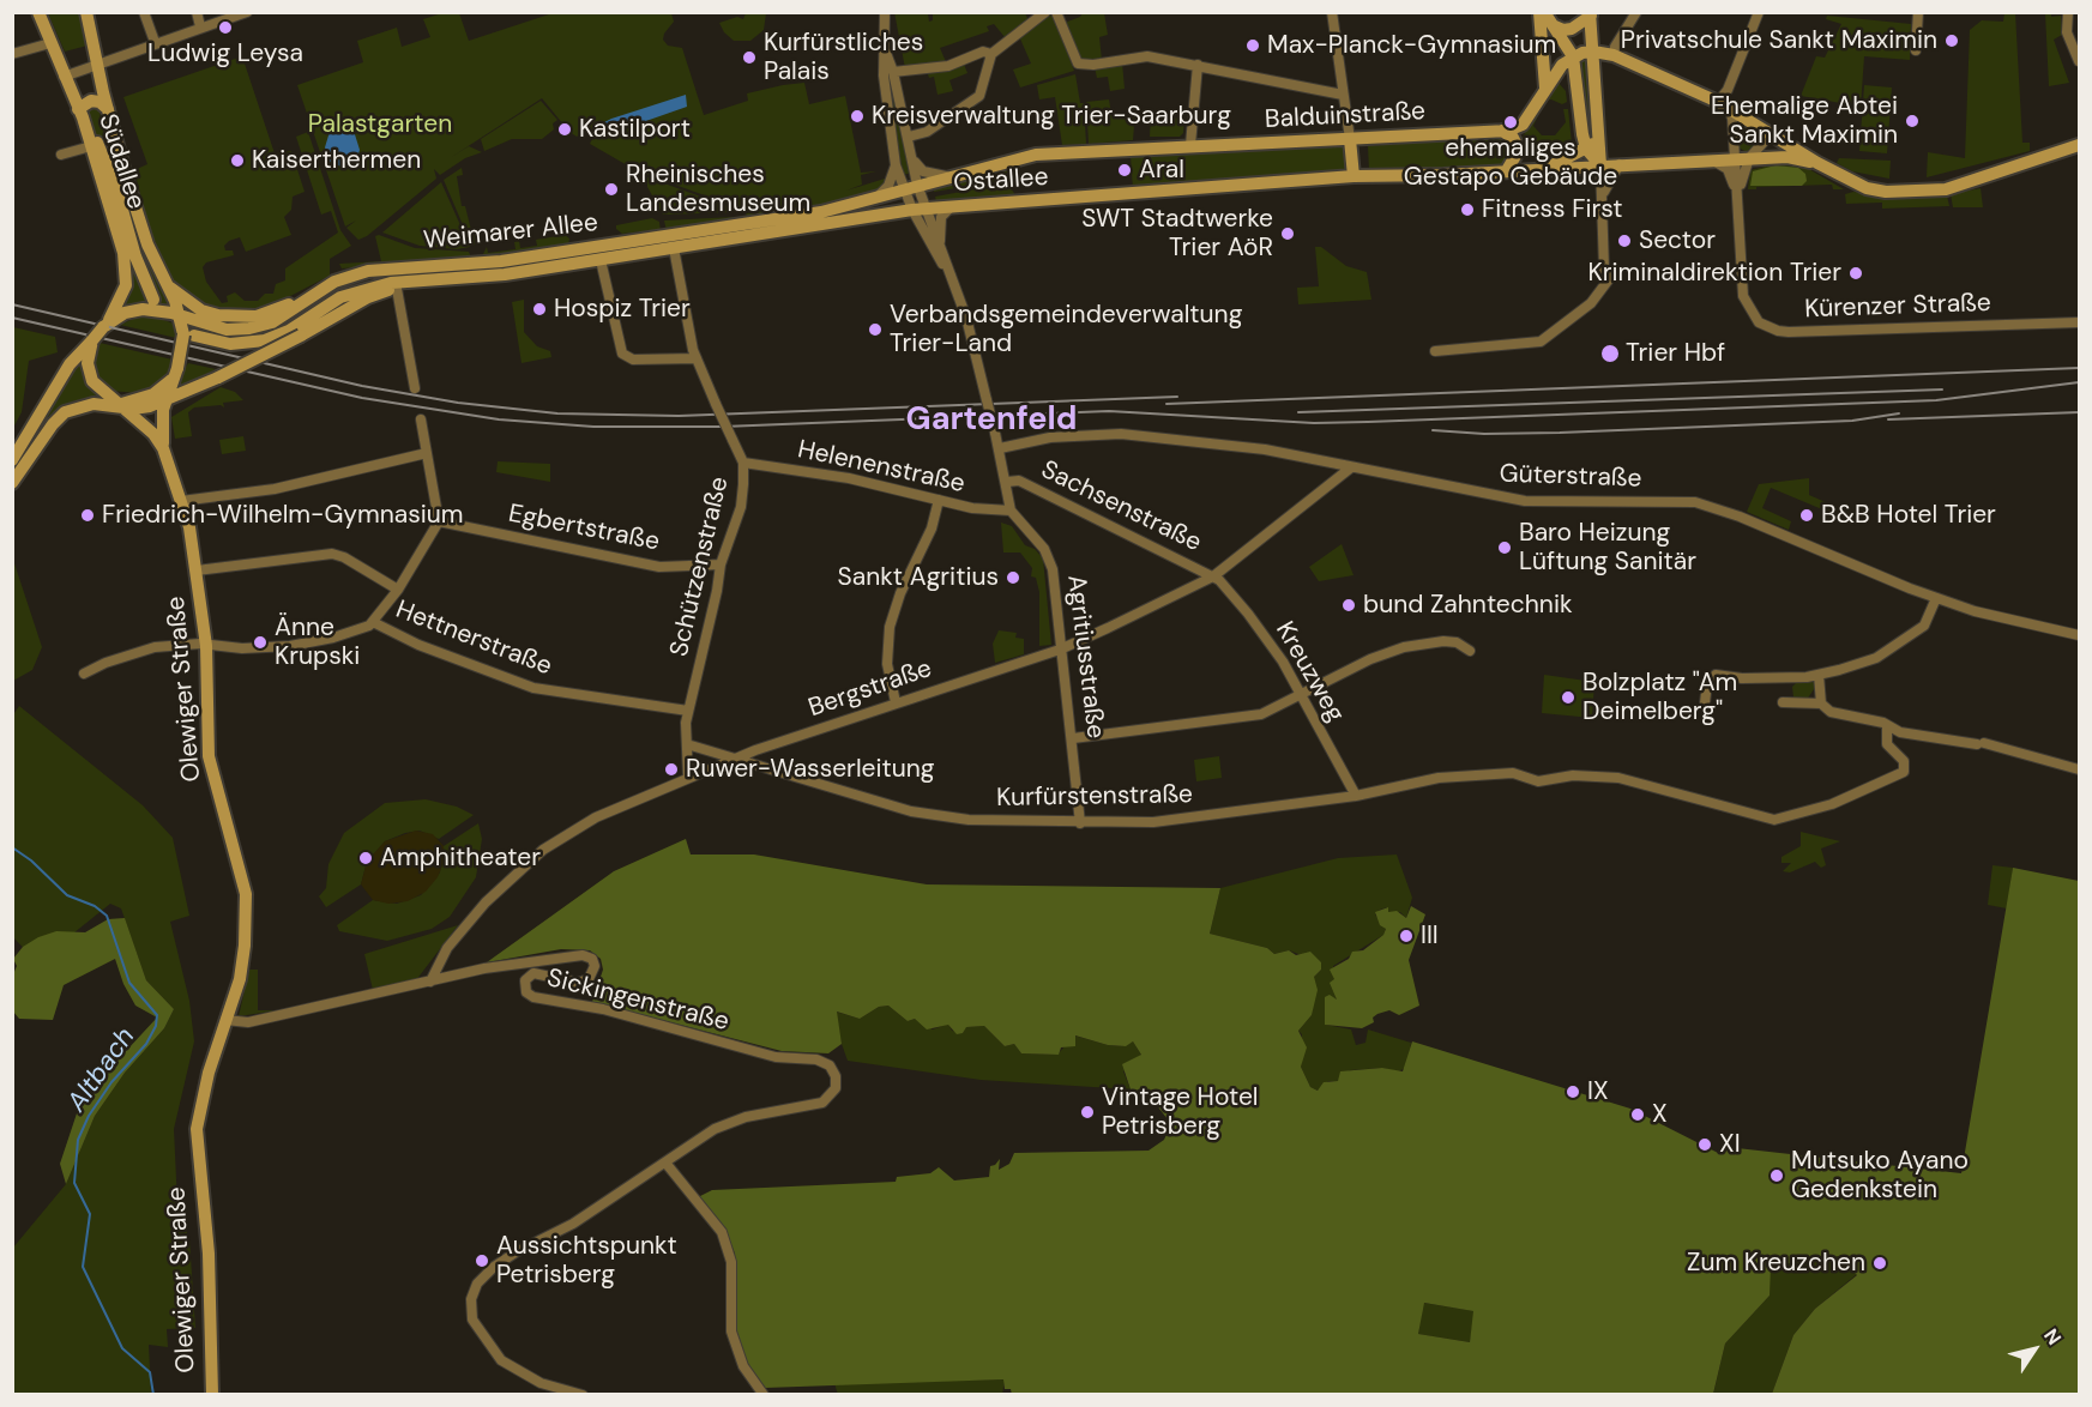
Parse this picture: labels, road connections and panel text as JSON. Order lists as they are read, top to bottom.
{
  "streets": {
    "main road": [
      "Balduinstraße",
      "Südallee",
      "Ostallee",
      "Weimarer Allee",
      "Olewiger Straße"
    ],
    "street": [
      "Kürenzer Straße",
      "Helenenstraße",
      "Güterstraße",
      "Sachsenstraße",
      "Egbertstraße",
      "Schützenstraße",
      "Hettnerstraße",
      "Agritiusstraße",
      "Kreuzweg",
      "Bergstraße",
      "Kurfürstenstraße",
      "Sickingenstraße"
    ]
  },
  "crossings": [
    ["Südallee", "Weimarer Allee"],
    ["Ostallee", "Schützenstraße"],
    ["Helenenstraße", "Schützenstraße"],
    ["Helenenstraße", "Agritiusstraße"],
    ["Güterstraße", "Bergstraße"],
    ["Sachsenstraße", "Kreuzweg"],
    ["Sachsenstraße", "Bergstraße"],
    ["Egbertstraße", "Schützenstraße"],
    ["Schützenstraße", "Hettnerstraße"],
    ["Schützenstraße", "Bergstraße"],
    ["Schützenstraße", "Kurfürstenstraße"],
    ["Agritiusstraße", "Bergstraße"],
    ["Agritiusstraße", "Kurfürstenstraße"],
    ["Kreuzweg", "Bergstraße"],
    ["Kreuzweg", "Kurfürstenstraße"],
    ["Olewiger Straße", "Sickingenstraße"],
    ["Bergstraße", "Kurfürstenstraße"],
    ["Bergstraße", "Sickingenstraße"]
  ],
  "districts": ["Gartenfeld"],
  "water": ["Altbach"],
  "parks": ["Palastgarten"],
  "places": [
    "Ludwig Leysa",
    "Privatschule Sankt Maximin",
    "Max-Planck-Gymnasium",
    "Kurfürstliches Palais",
    "Kreisverwaltung Trier-Saarburg",
    "Ehemalige Abtei Sankt Maximin",
    "ehemaliges Gestapo Gebäude",
    "Kastilport",
    "Kaiserthermen",
    "Aral",
    "Rheinisches Landesmuseum",
    "Fitness First",
    "SWT Stadtwerke Trier AöR",
    "Sector",
    "Kriminaldirektion Trier",
    "Hospiz Trier",
    "Verbandsgemeindeverwaltung Trier-Land",
    "Trier Hbf",
    "Friedrich-Wilhelm-Gymnasium",
    "B&B Hotel Trier",
    "Baro Heizung Lüftung Sanitär",
    "Sankt Agritius",
    "bund Zahntechnik",
    "Änne Krupski",
    "Bolzplatz \"Am Deimelberg\"",
    "Ruwer-Wasserleitung",
    "Amphitheater",
    "III",
    "IX",
    "Vintage Hotel Petrisberg",
    "X",
    "XI",
    "Mutsuko Ayano Gedenkstein",
    "Aussichtspunkt Petrisberg",
    "Zum Kreuzchen"
  ],
  "north": "top right"
}
